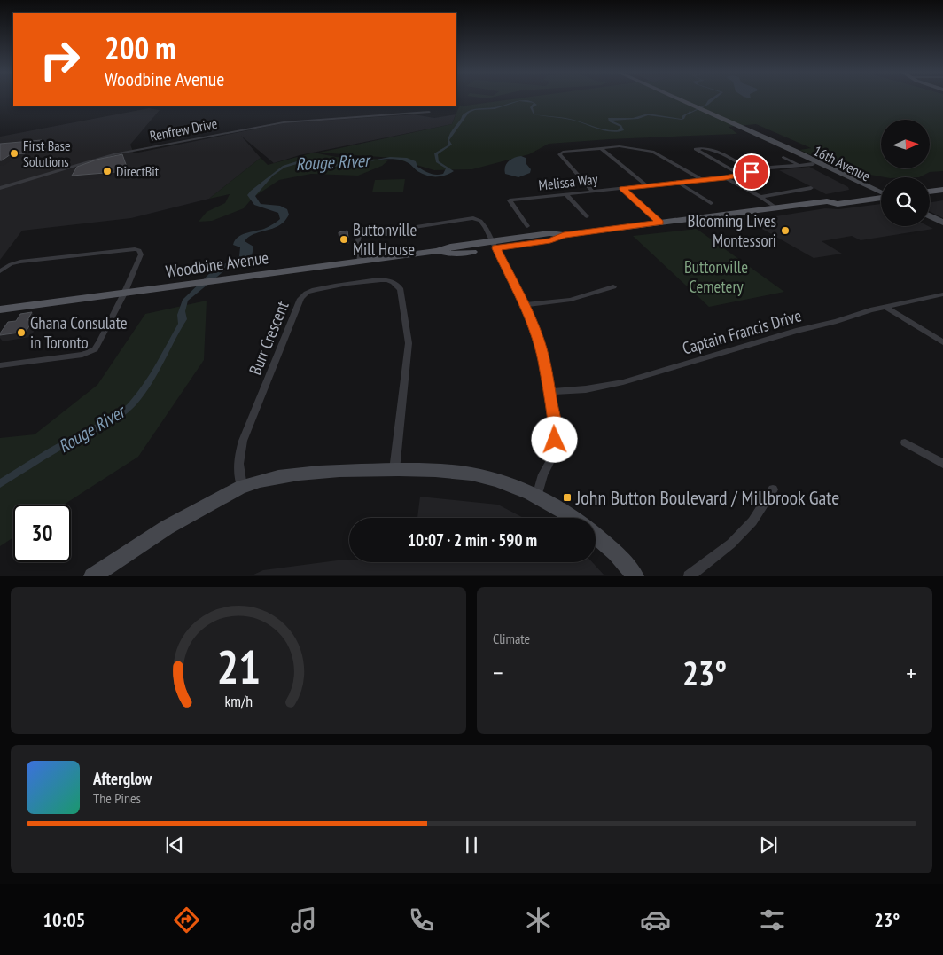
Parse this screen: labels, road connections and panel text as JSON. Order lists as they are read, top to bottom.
{
  "streets": {
    "main road": ["16th Avenue", "Woodbine Avenue"],
    "street": [
      "Renfrew Drive",
      "Melissa Way",
      "Captain Francis Drive",
      "Burr Crescent"
    ]
  },
  "crossings": [
    ["16th Avenue", "Melissa Way"],
    ["16th Avenue", "Woodbine Avenue"]
  ],
  "water": ["Rouge River"],
  "parks": ["Buttonville Cemetery"],
  "places": {
    "other": [
      "First Base Solutions",
      "DirectBit",
      "Blooming Lives Montessori",
      "Buttonville Mill House",
      "Ghana Consulate in Toronto"
    ],
    "transit": ["John Button Boulevard / Millbrook Gate"]
  },
  "north": "right",
  "page": {
    "turn": ["200 m", "Woodbine Avenue"],
    "limit": "30",
    "trip": "10:07 · 2 min · 590 m",
    "tile": "Climate",
    "heat": ["−", "23°", "+"],
    "song": ["Afterglow", "The Pines"],
    "tabs": ["10:05", "23°"],
    "gauge": ["21", "km/h"]
  }
}
